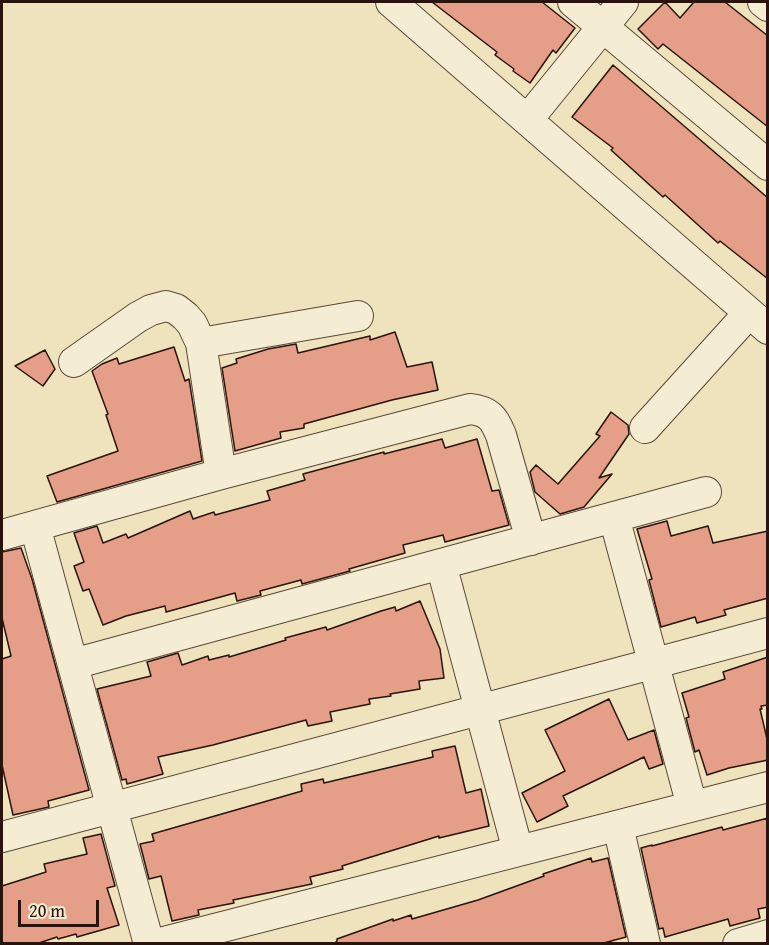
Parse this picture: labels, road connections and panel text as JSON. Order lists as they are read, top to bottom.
{
  "scale_bar": "20 m"
}
